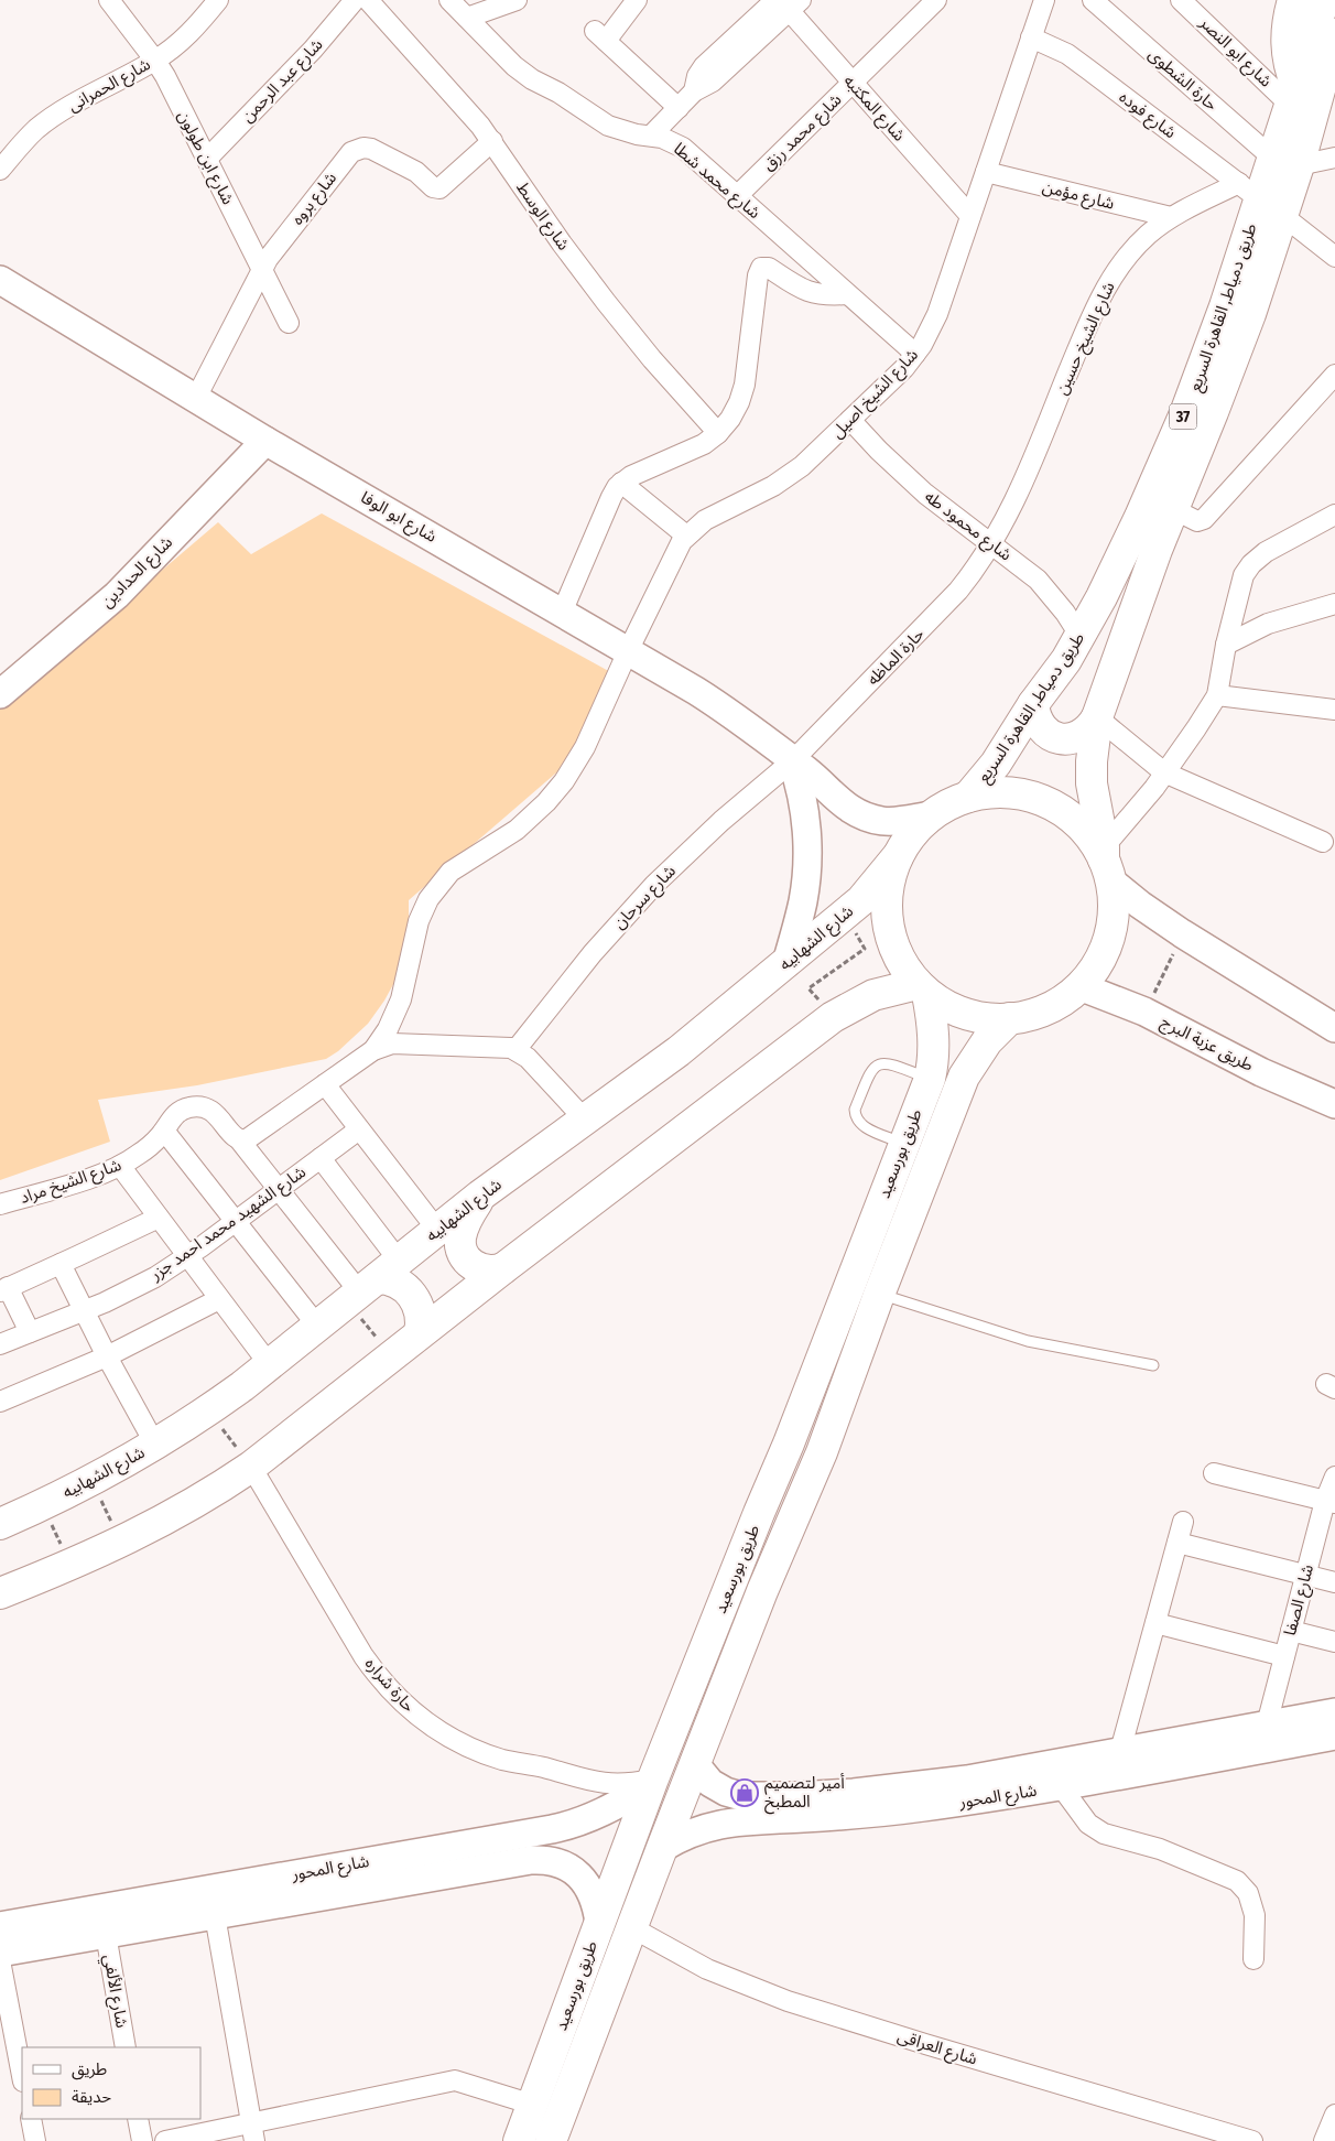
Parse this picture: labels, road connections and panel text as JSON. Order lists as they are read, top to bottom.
{
  "streets": {
    "highway": [
      "طريق دمياط, القاهرة السريع",
      "37",
      "شارع الشهابيه",
      "طريق بورسعيد"
    ],
    "street": [
      "شارع ابو النصر",
      "حارة الشطوى",
      "شارع عبد الرحمن",
      "شارع الحمرانى",
      "شارع المكتبه",
      "شارع فوده",
      "شارع محمد رزق",
      "شارع ابن طولون",
      "شارع محمد شطا",
      "شارع مؤمن",
      "شارع بروه",
      "شارع الوسط",
      "شارع الشيخ حسين",
      "شارع الشيخ اصيل",
      "شارع ابو الوفا",
      "شارع محمود طه",
      "شارع الحدادين",
      "حارة الماظه",
      "شارع سرحان",
      "طريق عزبة البرج",
      "شارع الشيخ مراد",
      "شارع الشهيد محمد احمد جزر",
      "شارع الصفا",
      "حارة شراره",
      "شارع المحور",
      "شارع الألفي",
      "شارع العراقى"
    ]
  },
  "crossings": [
    ["شارع ابو النصر", "طريق دمياط, القاهرة السريع"],
    ["حارة الشطوى", "طريق دمياط, القاهرة السريع"],
    ["شارع عبد الرحمن", "شارع ابن طولون"],
    ["شارع الحمرانى", "شارع ابن طولون"],
    ["شارع المكتبه", "شارع محمد رزق"],
    ["شارع المكتبه", "شارع الشيخ اصيل"],
    ["شارع فوده", "طريق دمياط, القاهرة السريع"],
    ["شارع فوده", "شارع الشيخ حسين"],
    ["شارع فوده", "شارع الشيخ اصيل"],
    ["شارع محمد رزق", "شارع محمد شطا"],
    ["شارع ابن طولون", "شارع بروه"],
    ["شارع محمد شطا", "شارع الشيخ اصيل"],
    ["شارع مؤمن", "شارع الشيخ حسين"],
    ["شارع مؤمن", "شارع الشيخ اصيل"],
    ["شارع بروه", "شارع الوسط"],
    ["شارع بروه", "شارع ابو الوفا"],
    ["طريق دمياط, القاهرة السريع", "شارع الشيخ حسين"],
    ["طريق دمياط, القاهرة السريع", "شارع محمود طه"],
    ["طريق دمياط, القاهرة السريع", "شارع الشهابيه"],
    ["طريق دمياط, القاهرة السريع", "طريق عزبة البرج"],
    ["طريق دمياط, القاهرة السريع", "طريق بورسعيد"],
    ["شارع الشيخ حسين", "شارع محمود طه"],
    ["شارع الشيخ حسين", "حارة الماظه"],
    ["شارع الشيخ اصيل", "شارع ابو الوفا"],
    ["شارع الشيخ اصيل", "شارع محمود طه"],
    ["شارع ابو الوفا", "شارع الحدادين"],
    ["شارع ابو الوفا", "حارة الماظه"],
    ["شارع ابو الوفا", "شارع سرحان"],
    ["شارع ابو الوفا", "شارع الشهابيه"],
    ["شارع محمود طه", "حارة الماظه"],
    ["حارة الماظه", "شارع سرحان"],
    ["شارع الشهابيه", "شارع الشيخ مراد"],
    ["طريق بورسعيد", "حارة شراره"],
    ["طريق بورسعيد", "شارع المحور"],
    ["طريق بورسعيد", "شارع العراقى"],
    ["شارع الشيخ مراد", "شارع الشهيد محمد احمد جزر"],
    ["شارع الصفا", "شارع المحور"],
    ["حارة شراره", "شارع المحور"],
    ["شارع المحور", "شارع الألفي"]
  ],
  "places": {
    "shop": ["أمير لتصميم المطبخ"]
  },
  "legend": ["طريق", "حديقة"]
}
